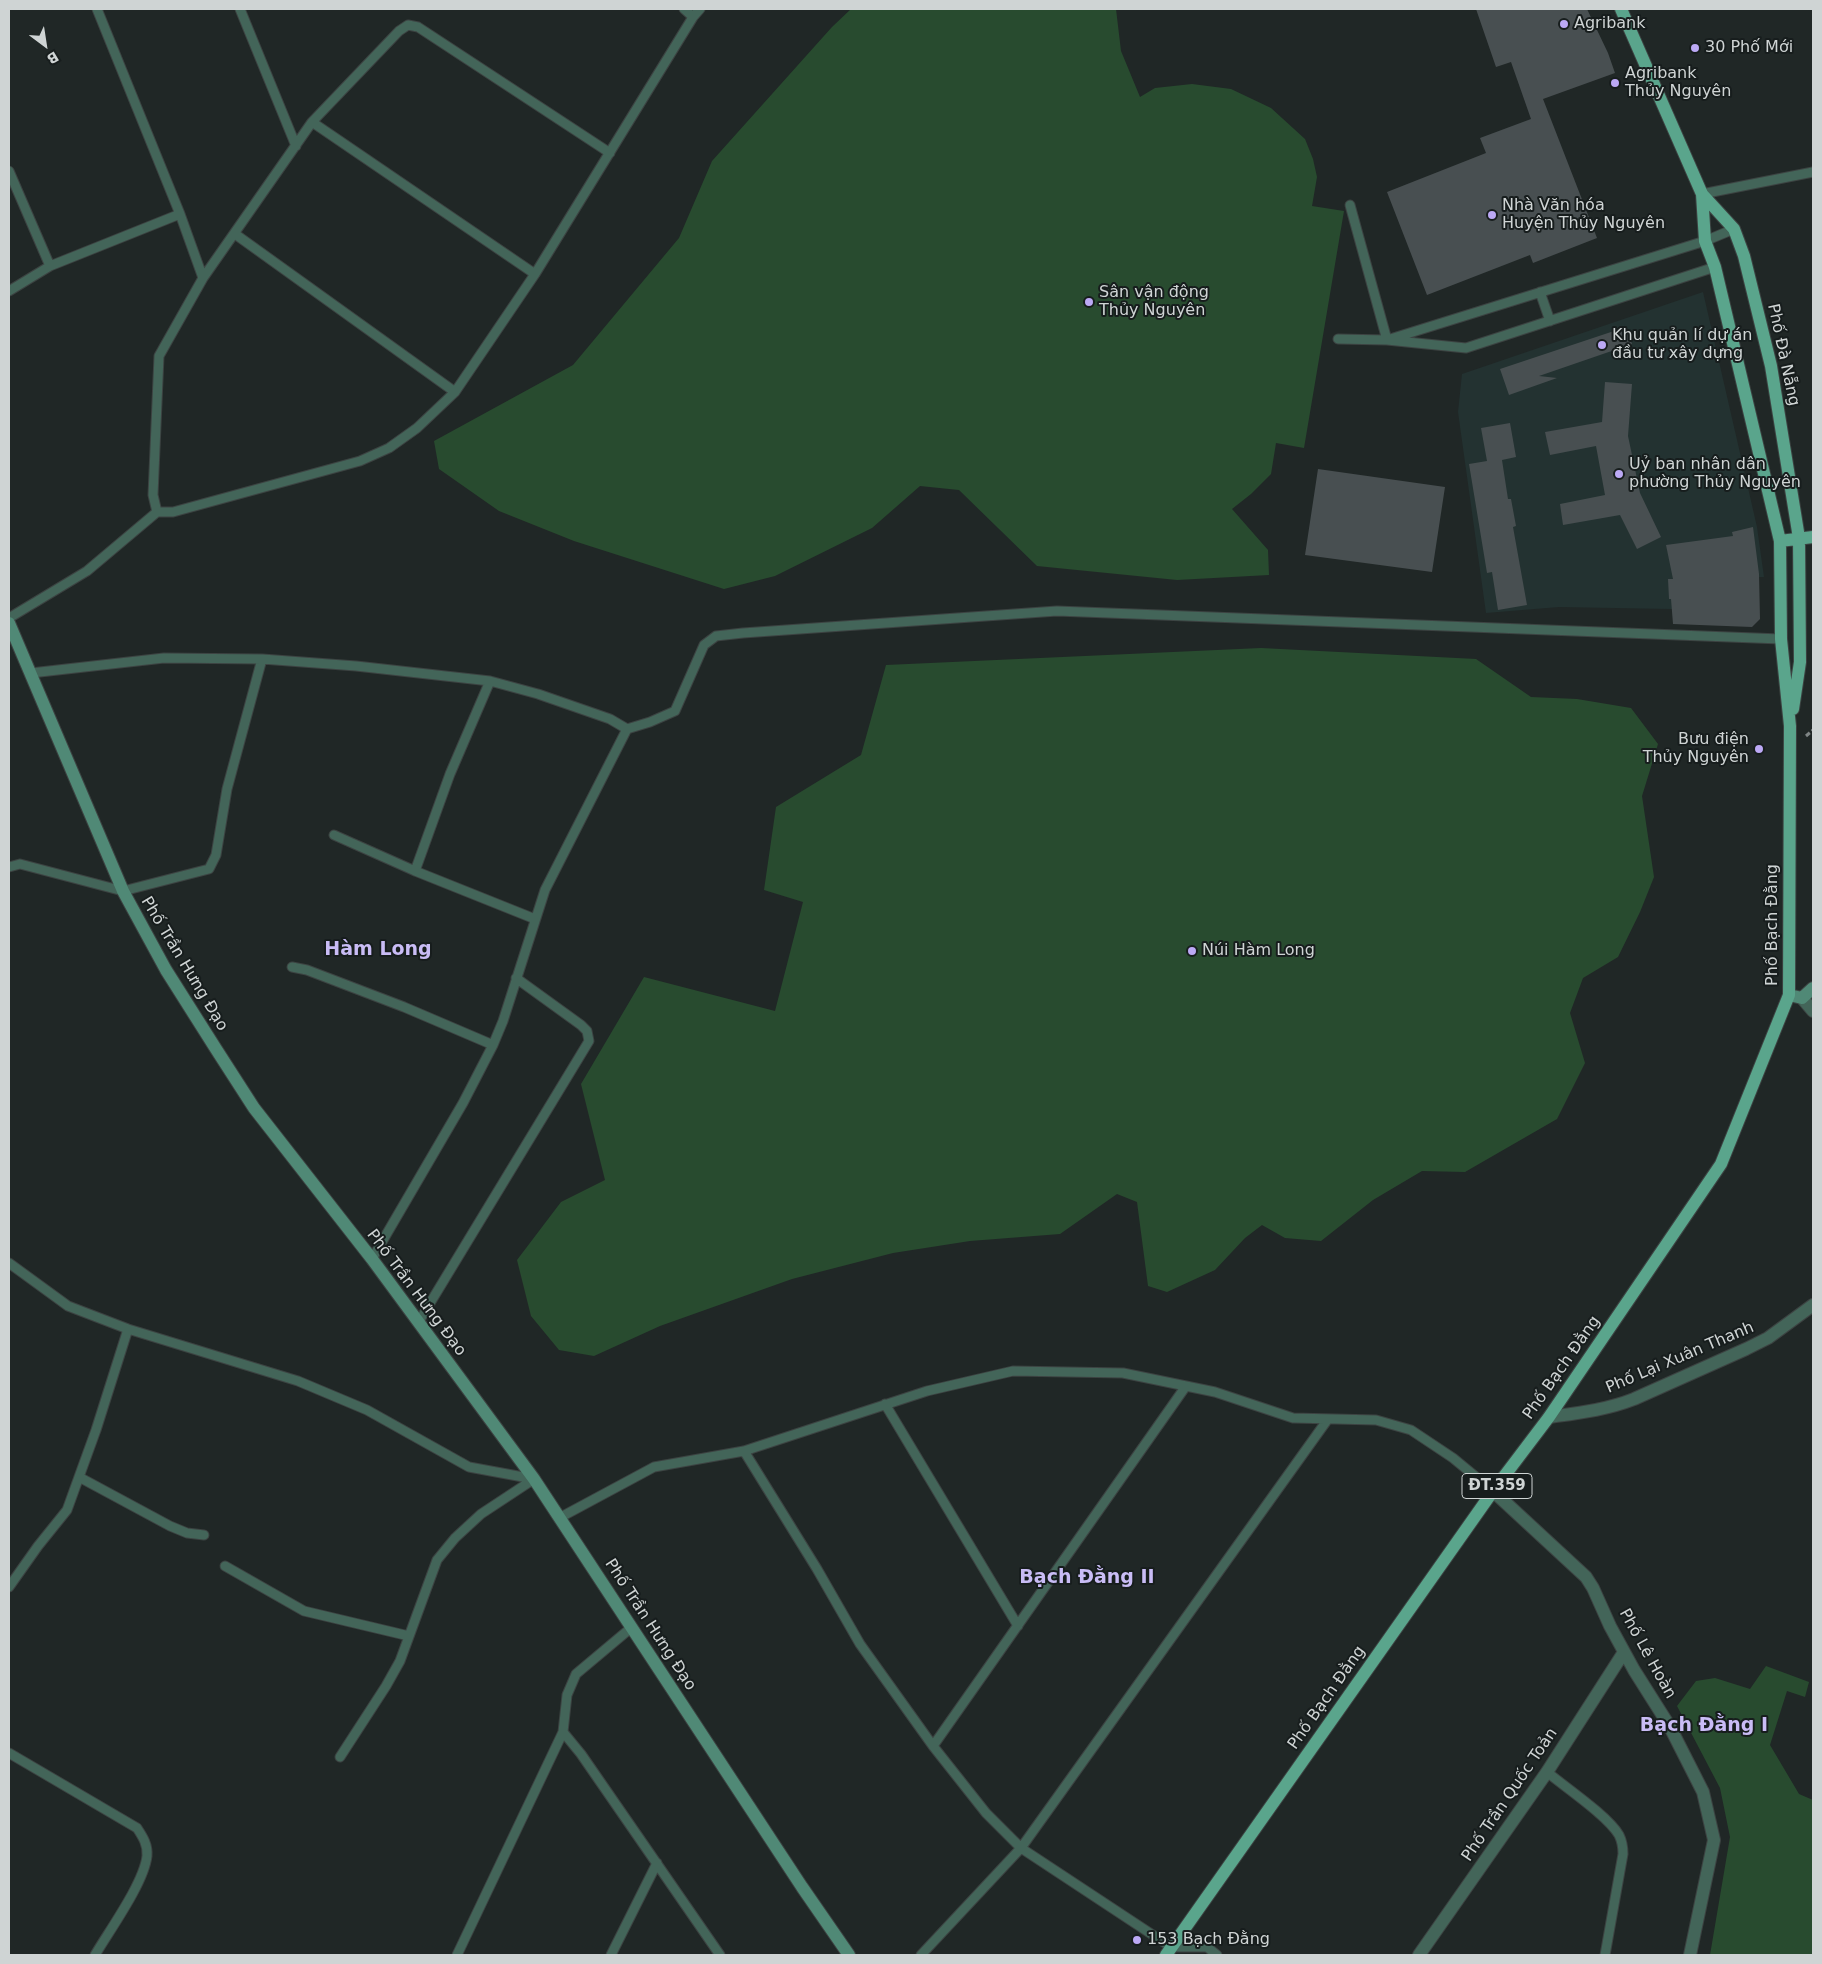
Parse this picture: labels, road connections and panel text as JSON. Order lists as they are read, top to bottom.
{
  "streets": {
    "main road": ["Phố Đà Nẵng", "Phố Bạch Đằng", "ĐT.359"],
    "street": [
      "Phố Trần Hưng Đạo",
      "Phố Lại Xuân Thanh",
      "Phố Lê Hoàn",
      "Phố Trần Quốc Toản"
    ]
  },
  "crossings": [
    ["Phố Đà Nẵng", "Phố Bạch Đằng"],
    ["Phố Bạch Đằng", "Phố Lại Xuân Thanh"],
    ["Phố Bạch Đằng", "Phố Lê Hoàn"],
    ["Phố Lê Hoàn", "Phố Trần Quốc Toản"]
  ],
  "districts": ["Hàm Long", "Bạch Đằng II", "Bạch Đằng I"],
  "places": [
    "Agribank",
    "30 Phố Mới",
    "Agribank Thủy Nguyên",
    "Nhà Văn hóa Huyện Thủy Nguyên",
    "Sân vận động Thủy Nguyên",
    "Khu quản lí dự án đầu tư xây dựng",
    "Uỷ ban nhân dân phường Thủy Nguyên",
    "Bưu điện Thủy Nguyên",
    "Núi Hàm Long",
    "153 Bạch Đằng"
  ],
  "north": "bottom right"
}
